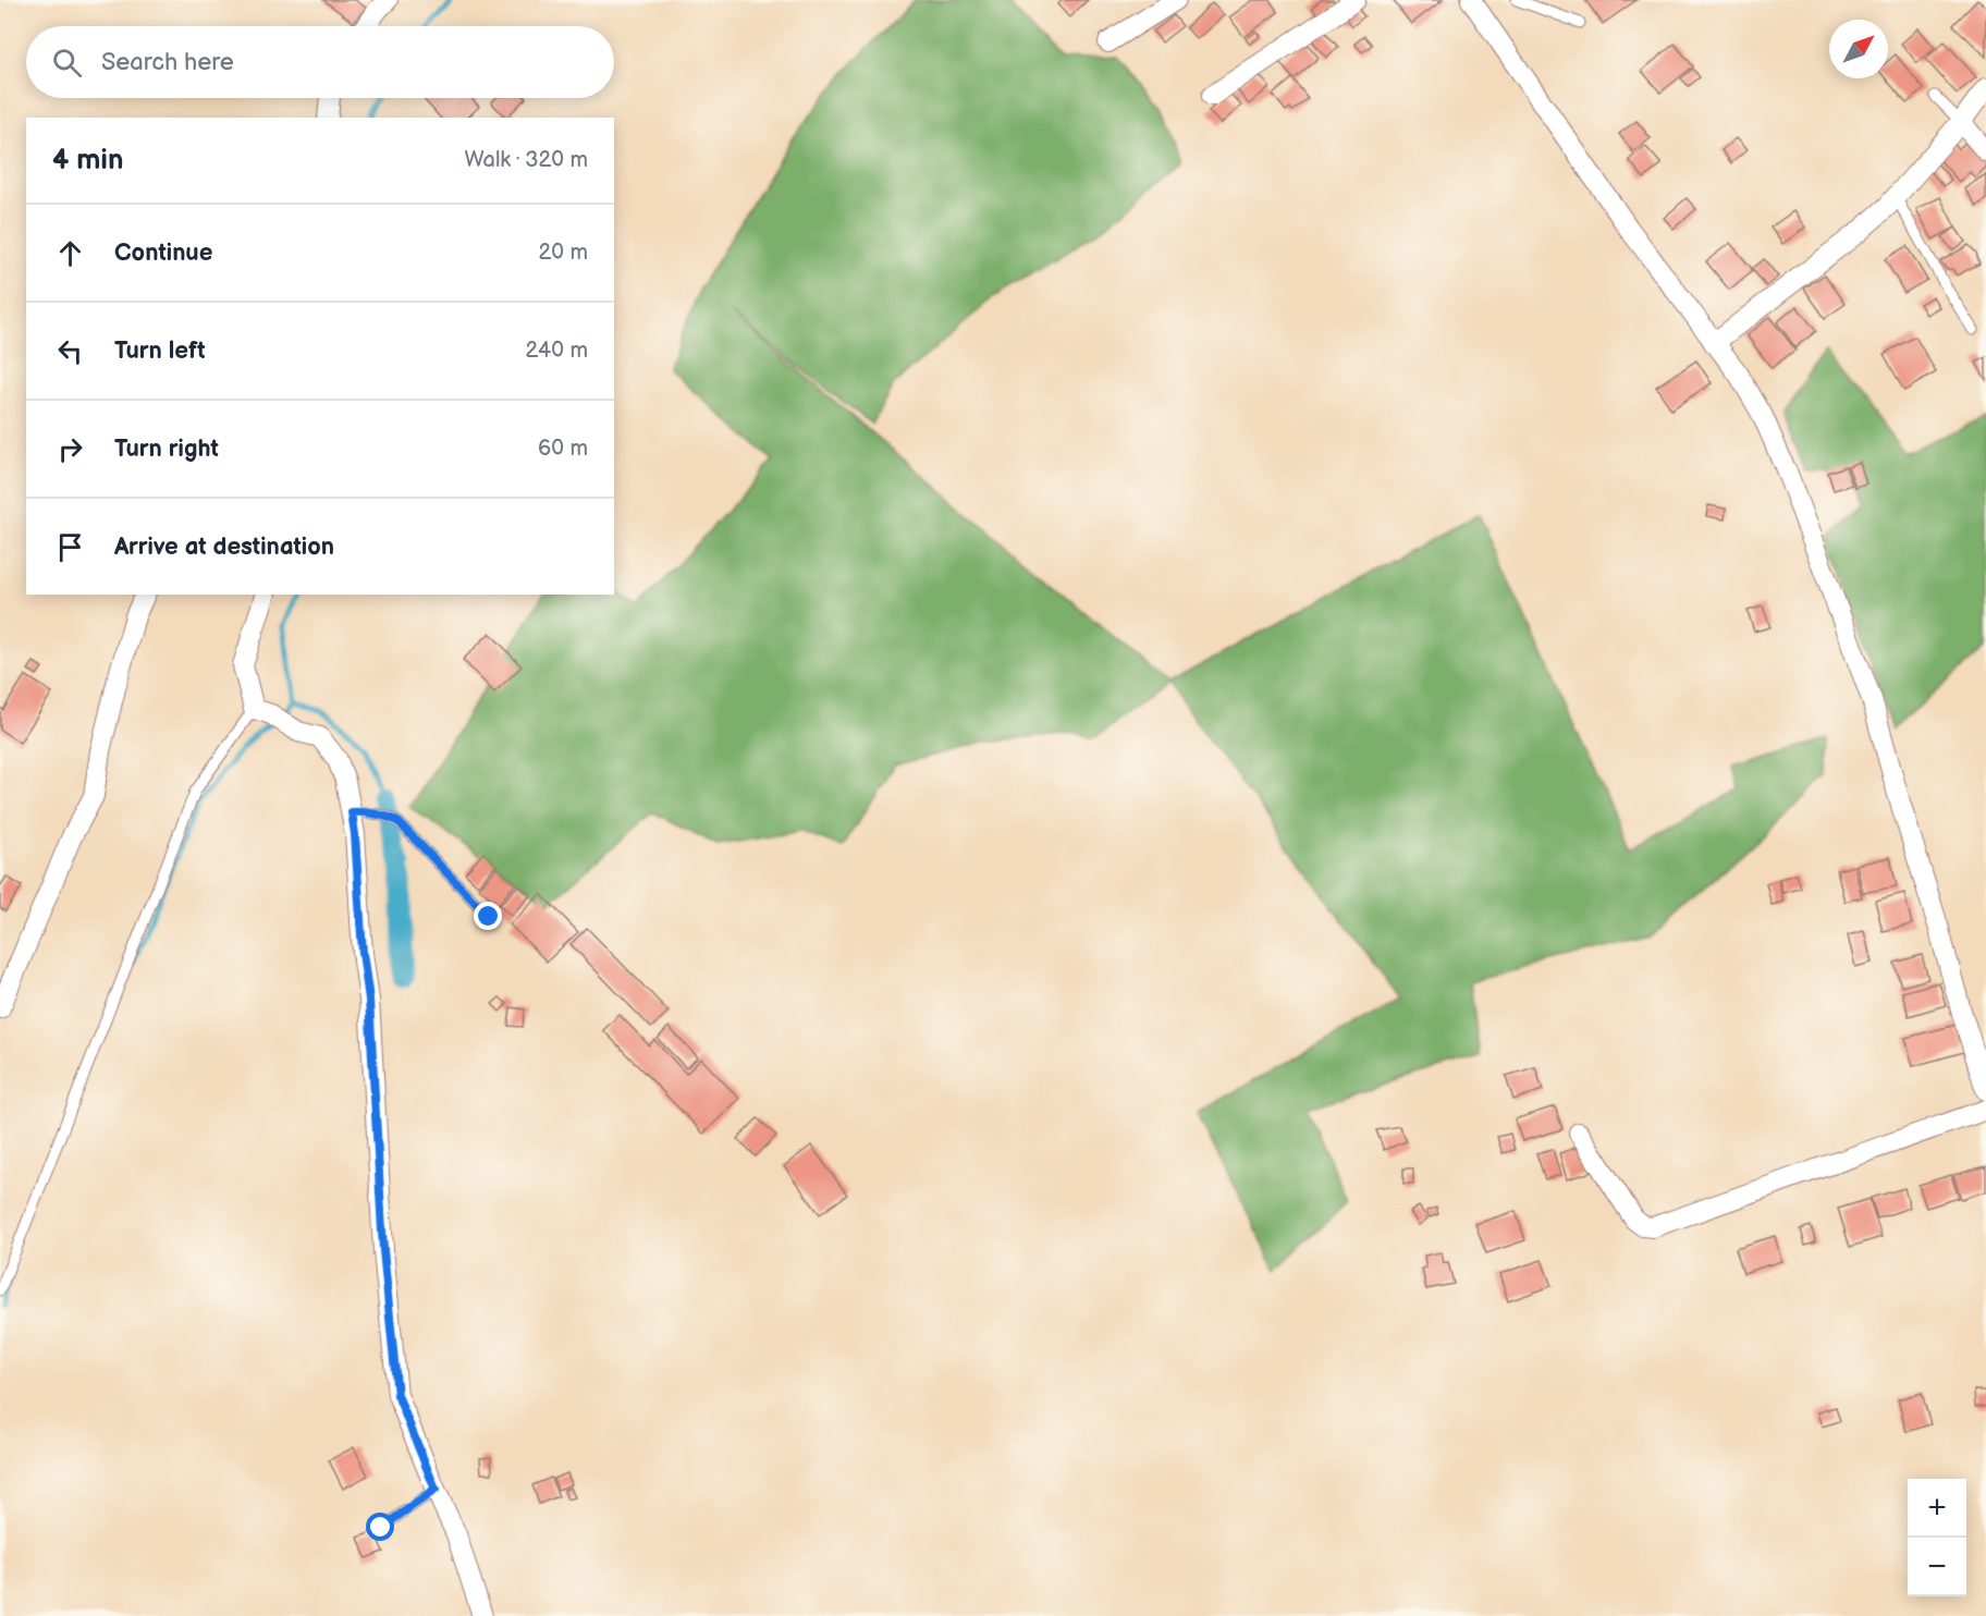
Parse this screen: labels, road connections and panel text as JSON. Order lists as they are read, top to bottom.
{
  "north": "top right",
  "page": {
    "search": "Search here",
    "heading": ["4 min", "Walk · 320 m"],
    "list": [
      ["Continue", "20 m"],
      ["Turn left", "240 m"],
      ["Turn right", "60 m"],
      "Arrive at destination"
    ],
    "map_buttons": ["+", "−"]
  }
}
